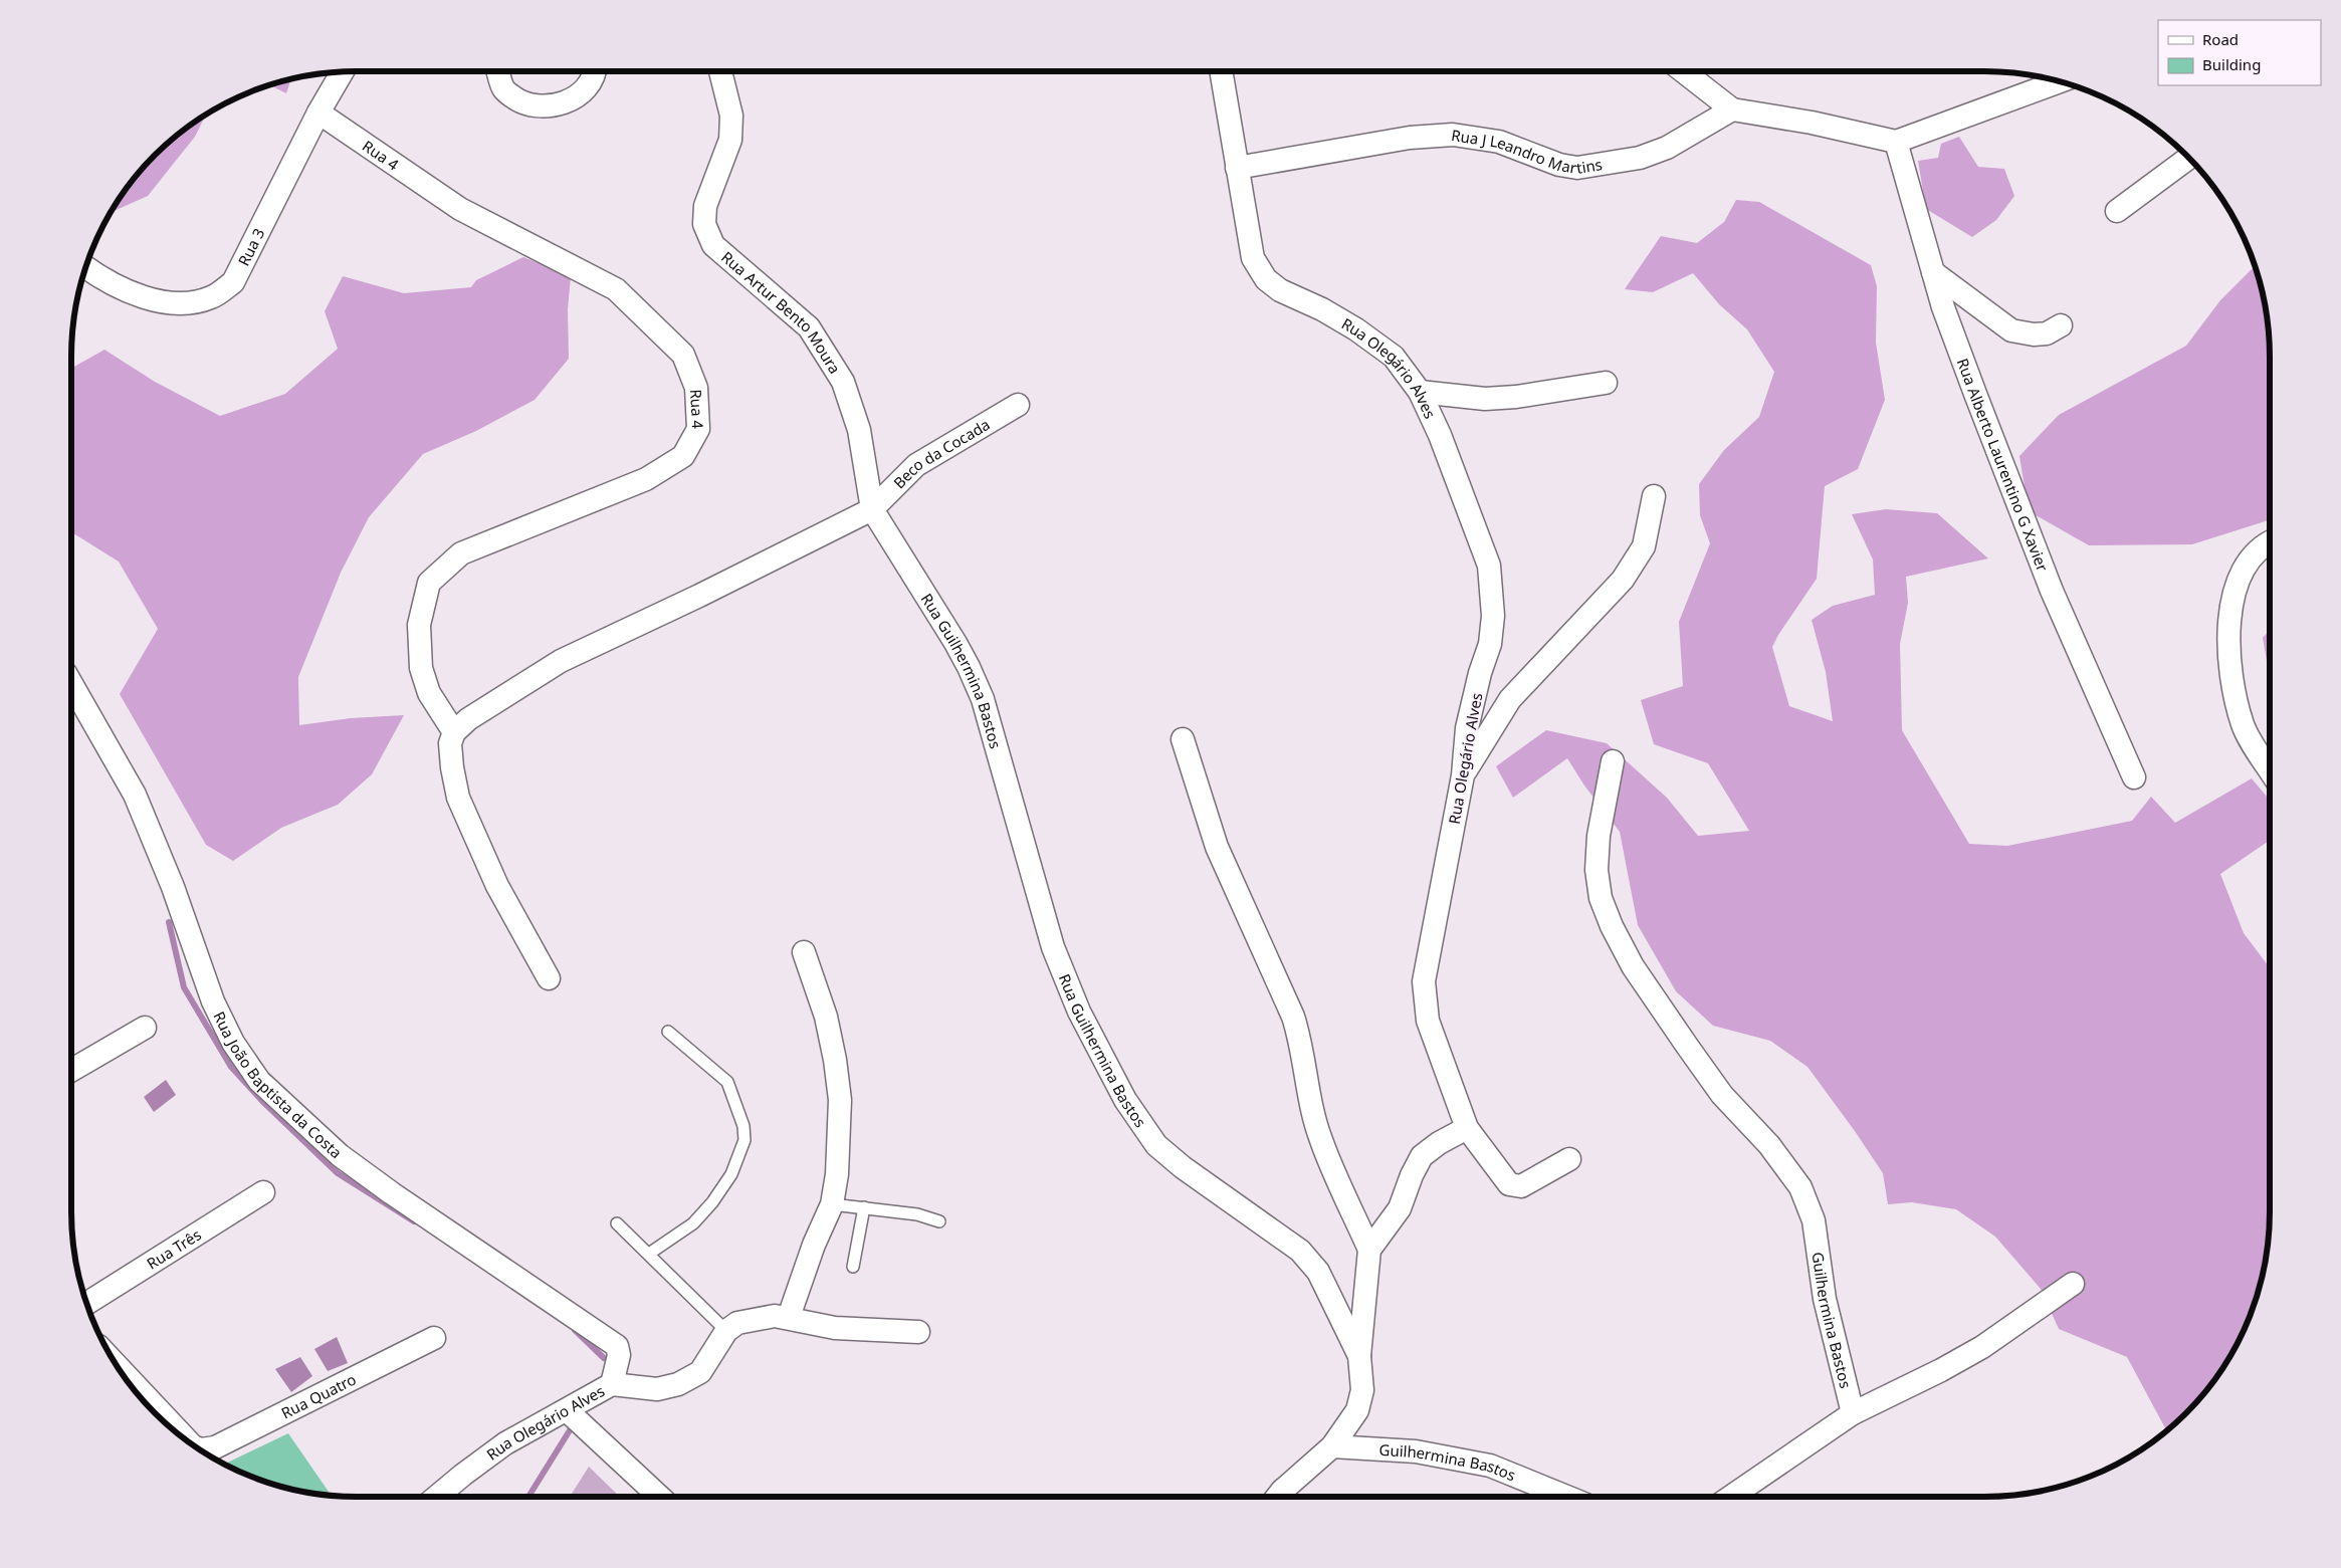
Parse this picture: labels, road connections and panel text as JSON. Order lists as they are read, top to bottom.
{
  "streets": {
    "street": [
      "Rua J Leandro Martins",
      "Rua 4",
      "Rua 3",
      "Rua Artur Bento Moura",
      "Rua Olegário Alves",
      "Beco da Cocada",
      "Rua Alberto Laurentino G Xavier",
      "Rua Guilhermina Bastos",
      "Rua João Baptista da Costa",
      "Rua Três",
      "Guilhermina Bastos",
      "Rua Quatro"
    ]
  },
  "crossings": [
    ["Rua J Leandro Martins", "Rua Olegário Alves"],
    ["Rua 4", "Rua 3"],
    ["Rua 4", "Beco da Cocada"],
    ["Rua Artur Bento Moura", "Beco da Cocada"],
    ["Rua Artur Bento Moura", "Rua Guilhermina Bastos"],
    ["Rua Olegário Alves", "Rua João Baptista da Costa"],
    ["Beco da Cocada", "Rua Guilhermina Bastos"],
    ["Rua Guilhermina Bastos", "Guilhermina Bastos"]
  ],
  "legend": ["Road", "Building"]
}
